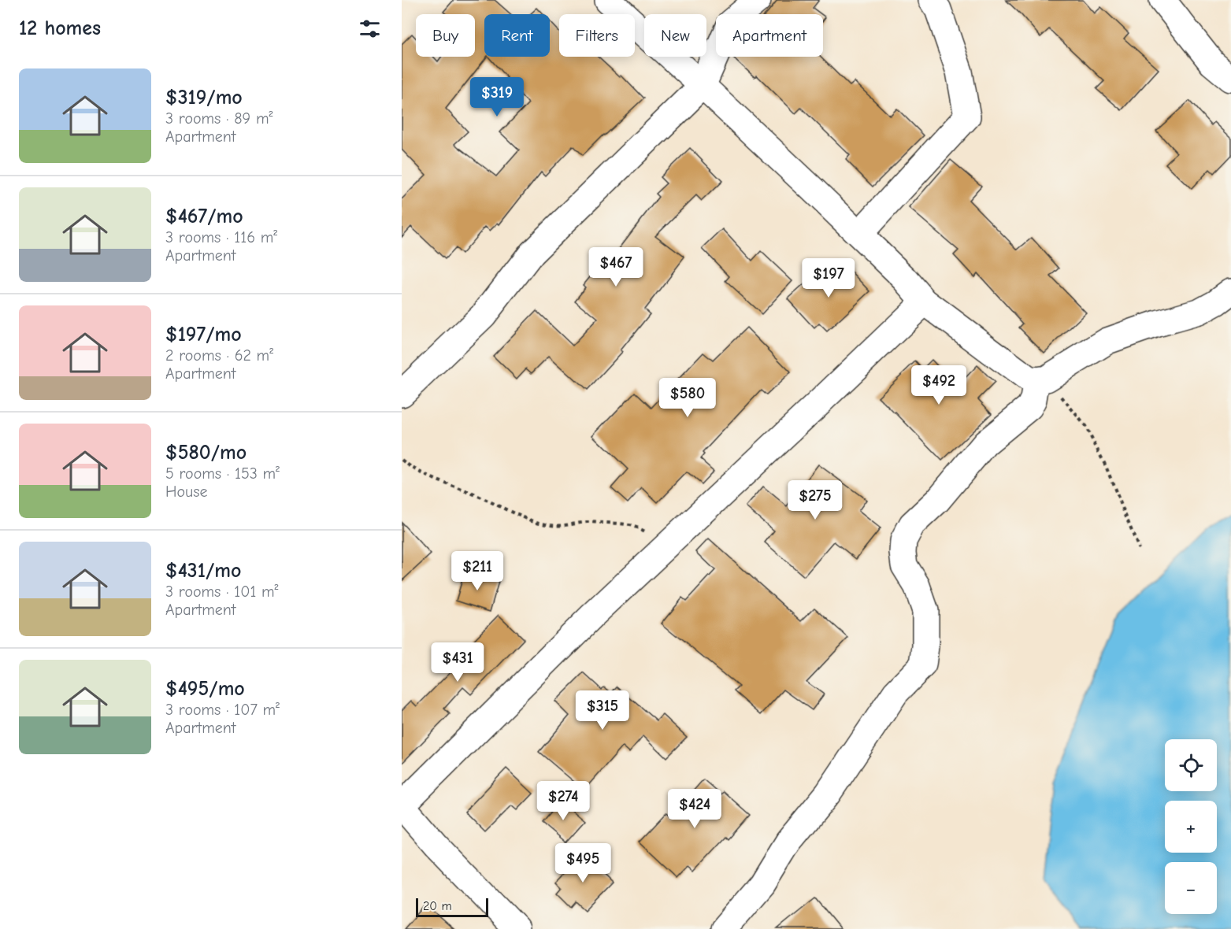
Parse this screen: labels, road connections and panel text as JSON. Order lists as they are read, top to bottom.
{
  "scale_bar": "20 m",
  "page": {
    "heading": "12 homes",
    "chip": [
      "Buy",
      "Rent",
      "Filters",
      "New",
      "Apartment"
    ],
    "list": [
      {
        "name": "$319/mo",
        "note": "3 rooms · 89 m² · Apartment"
      },
      {
        "name": "$467/mo",
        "note": "3 rooms · 116 m² · Apartment"
      },
      {
        "name": "$197/mo",
        "note": "2 rooms · 62 m² · Apartment"
      },
      {
        "name": "$580/mo",
        "note": "5 rooms · 153 m² · House"
      },
      {
        "name": "$431/mo",
        "note": "3 rooms · 101 m² · Apartment"
      },
      {
        "name": "$495/mo",
        "note": "3 rooms · 107 m² · Apartment"
      }
    ],
    "price": [
      "$319",
      "$467",
      "$197",
      "$492",
      "$580",
      "$275",
      "$211",
      "$431",
      "$315",
      "$274",
      "$424",
      "$495"
    ],
    "map_buttons": ["+", "−"],
    "scale": "20 m"
  }
}
